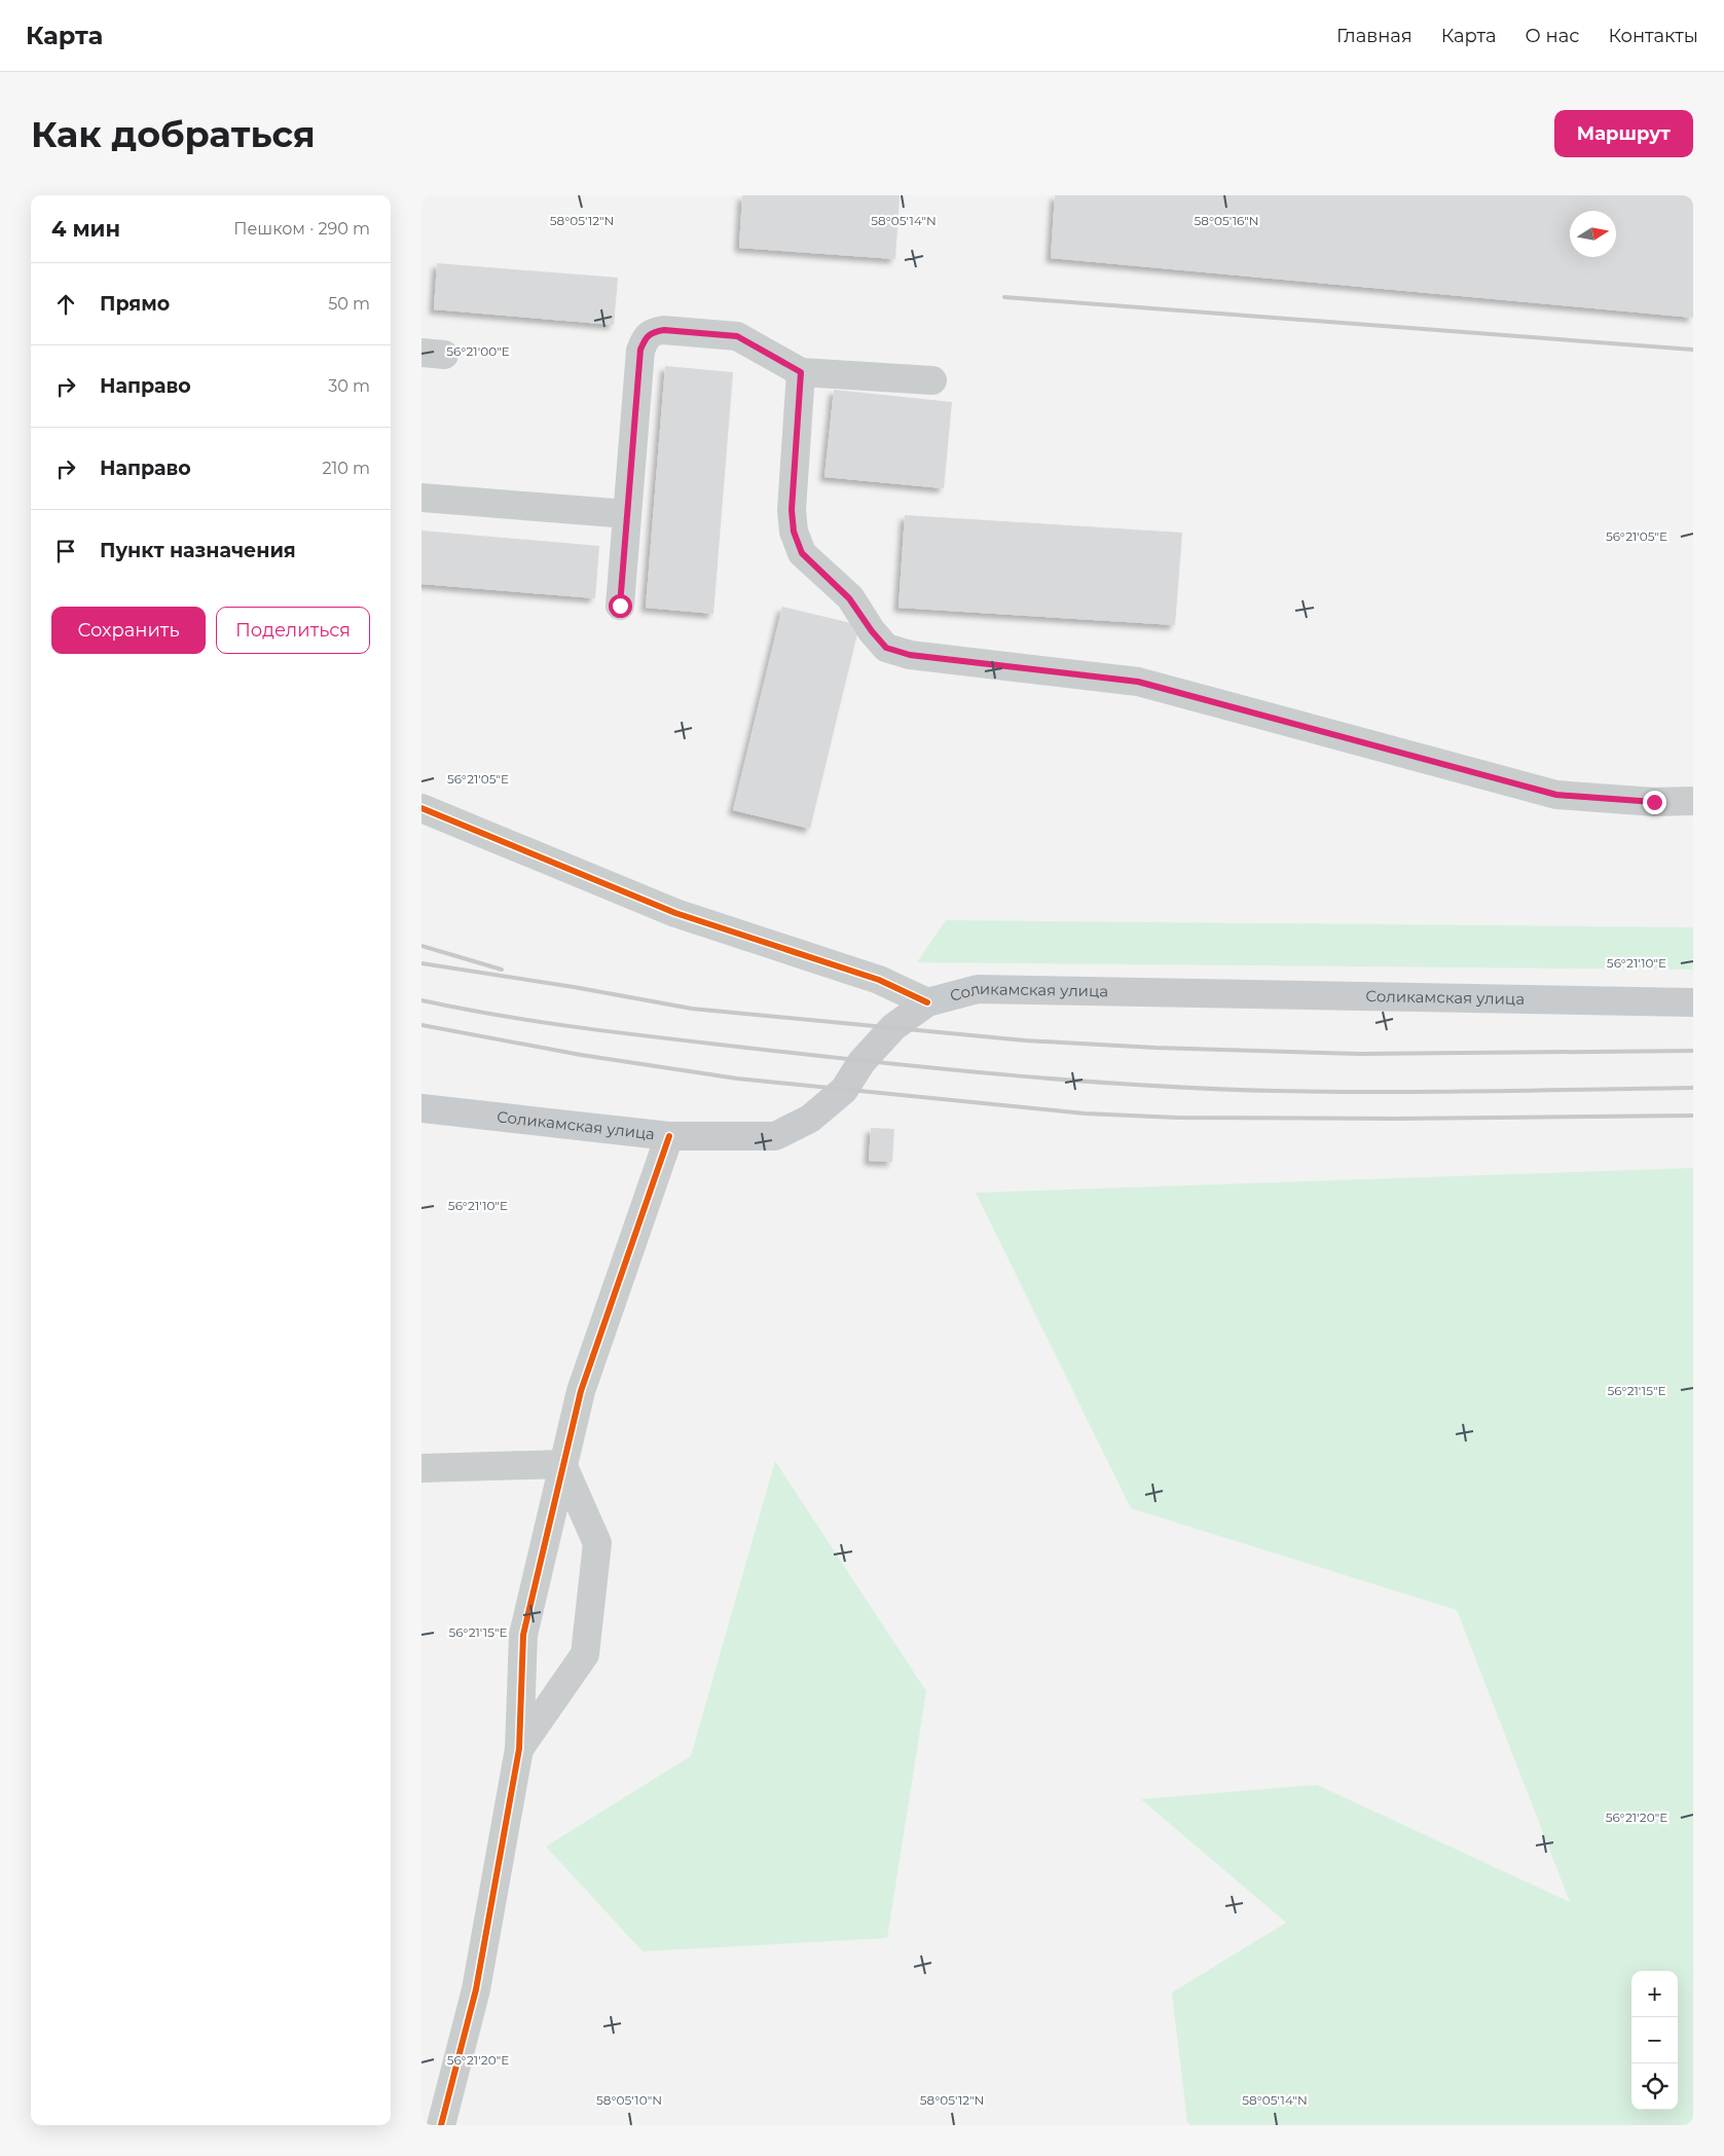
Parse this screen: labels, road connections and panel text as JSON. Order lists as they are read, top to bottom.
{
  "streets": {
    "main road": ["Соликамская улица"]
  },
  "north": "right",
  "page": {
    "header": "Карта",
    "nav": [
      "Главная",
      "Карта",
      "О нас",
      "Контакты"
    ],
    "buttons": [
      "Маршрут",
      ["Сохранить", "Поделиться"]
    ],
    "title": "Как добраться",
    "heading": ["4 мин", "Пешком · 290 m"],
    "list": [
      ["Прямо", "50 m"],
      ["Направо", "30 m"],
      ["Направо", "210 m"],
      "Пункт назначения"
    ],
    "map_buttons": ["+", "−"]
  },
  "coordinates": [
    "58°05'12\"N",
    "58°05'14\"N",
    "58°05'16\"N",
    "56°21'00\"E",
    "56°21'05\"E",
    "56°21'10\"E",
    "56°21'15\"E",
    "56°21'20\"E",
    "58°05'10\"N"
  ]
}
